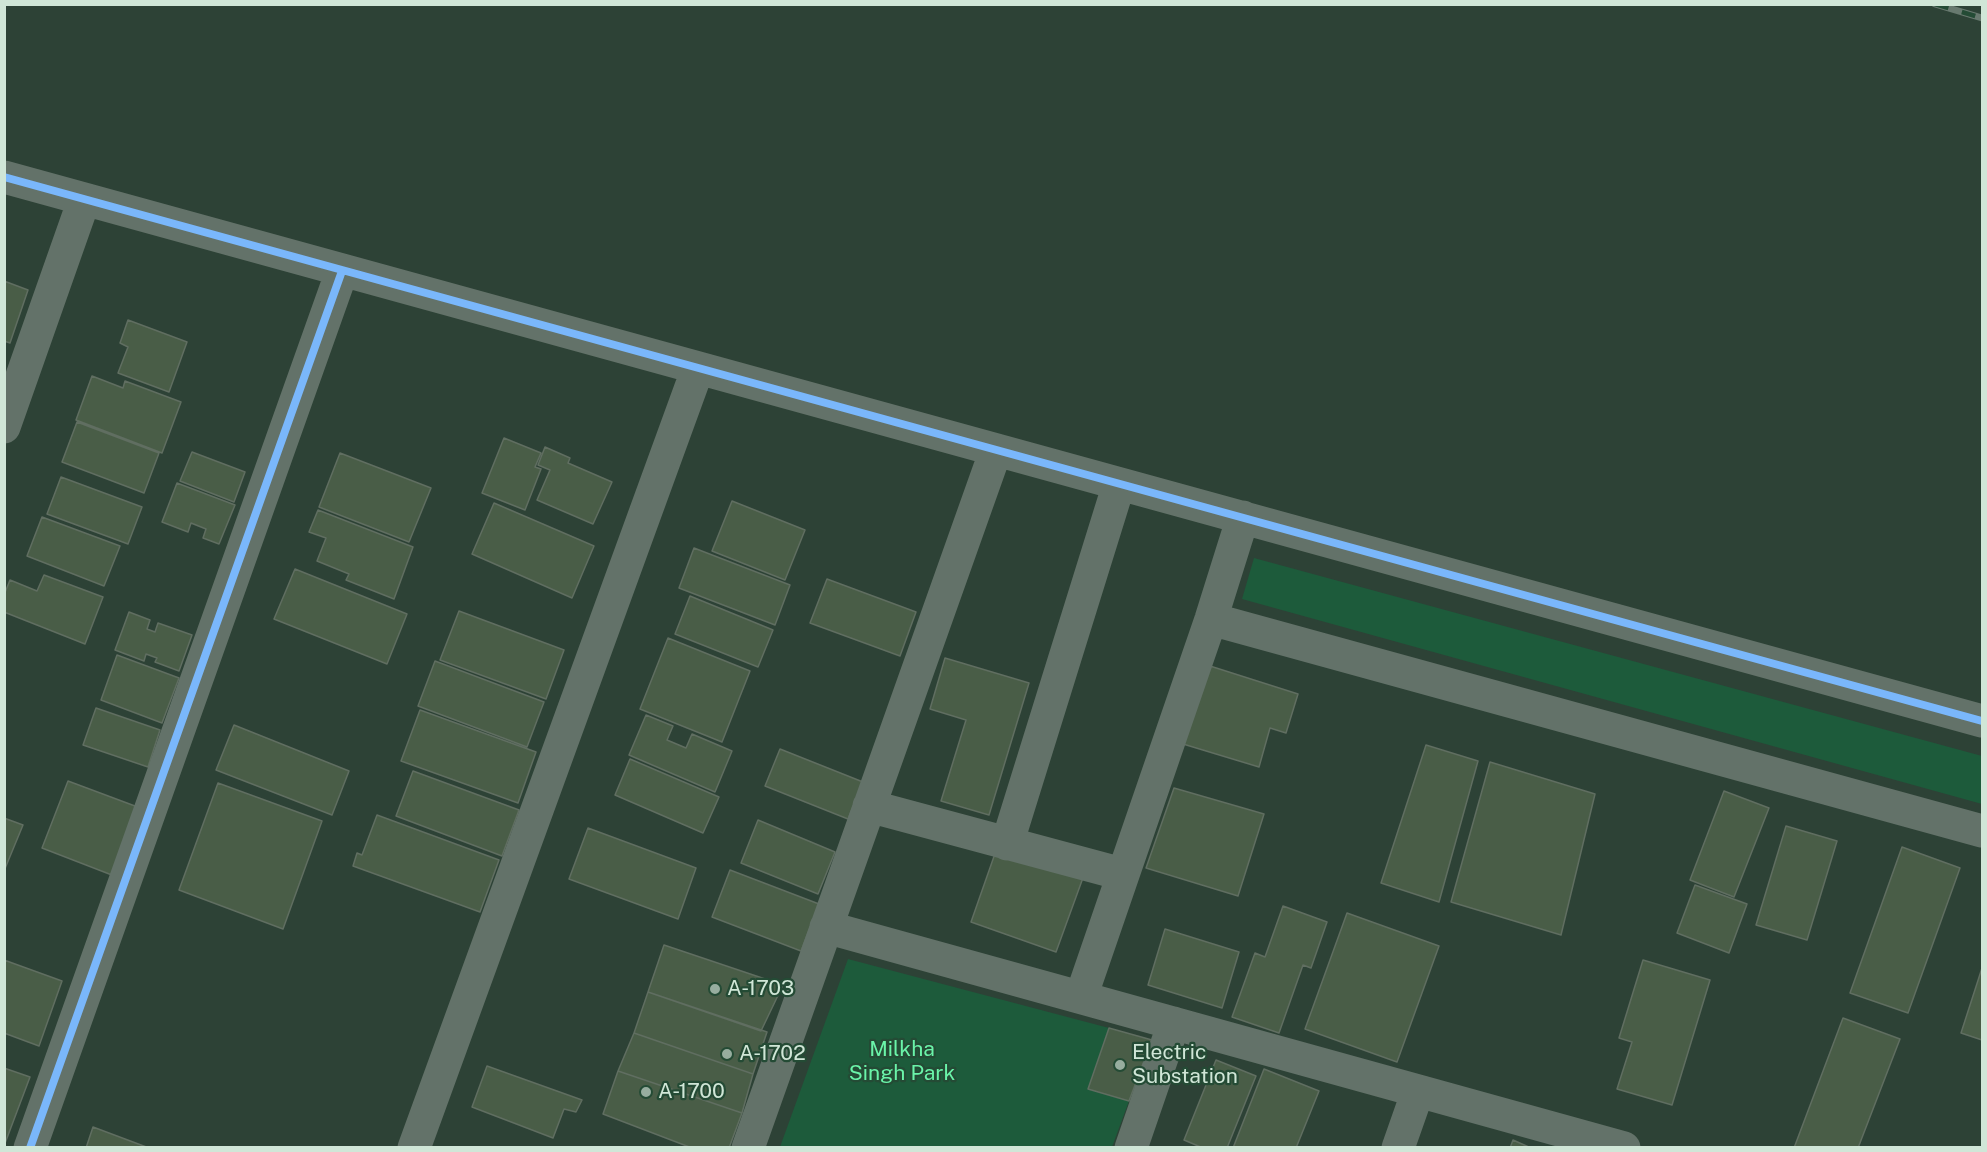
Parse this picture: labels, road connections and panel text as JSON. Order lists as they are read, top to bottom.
{
  "parks": ["Milkha Singh Park"],
  "places": [
    "A-1703",
    "A-1702",
    "Electric Substation",
    "A-1700"
  ]
}
